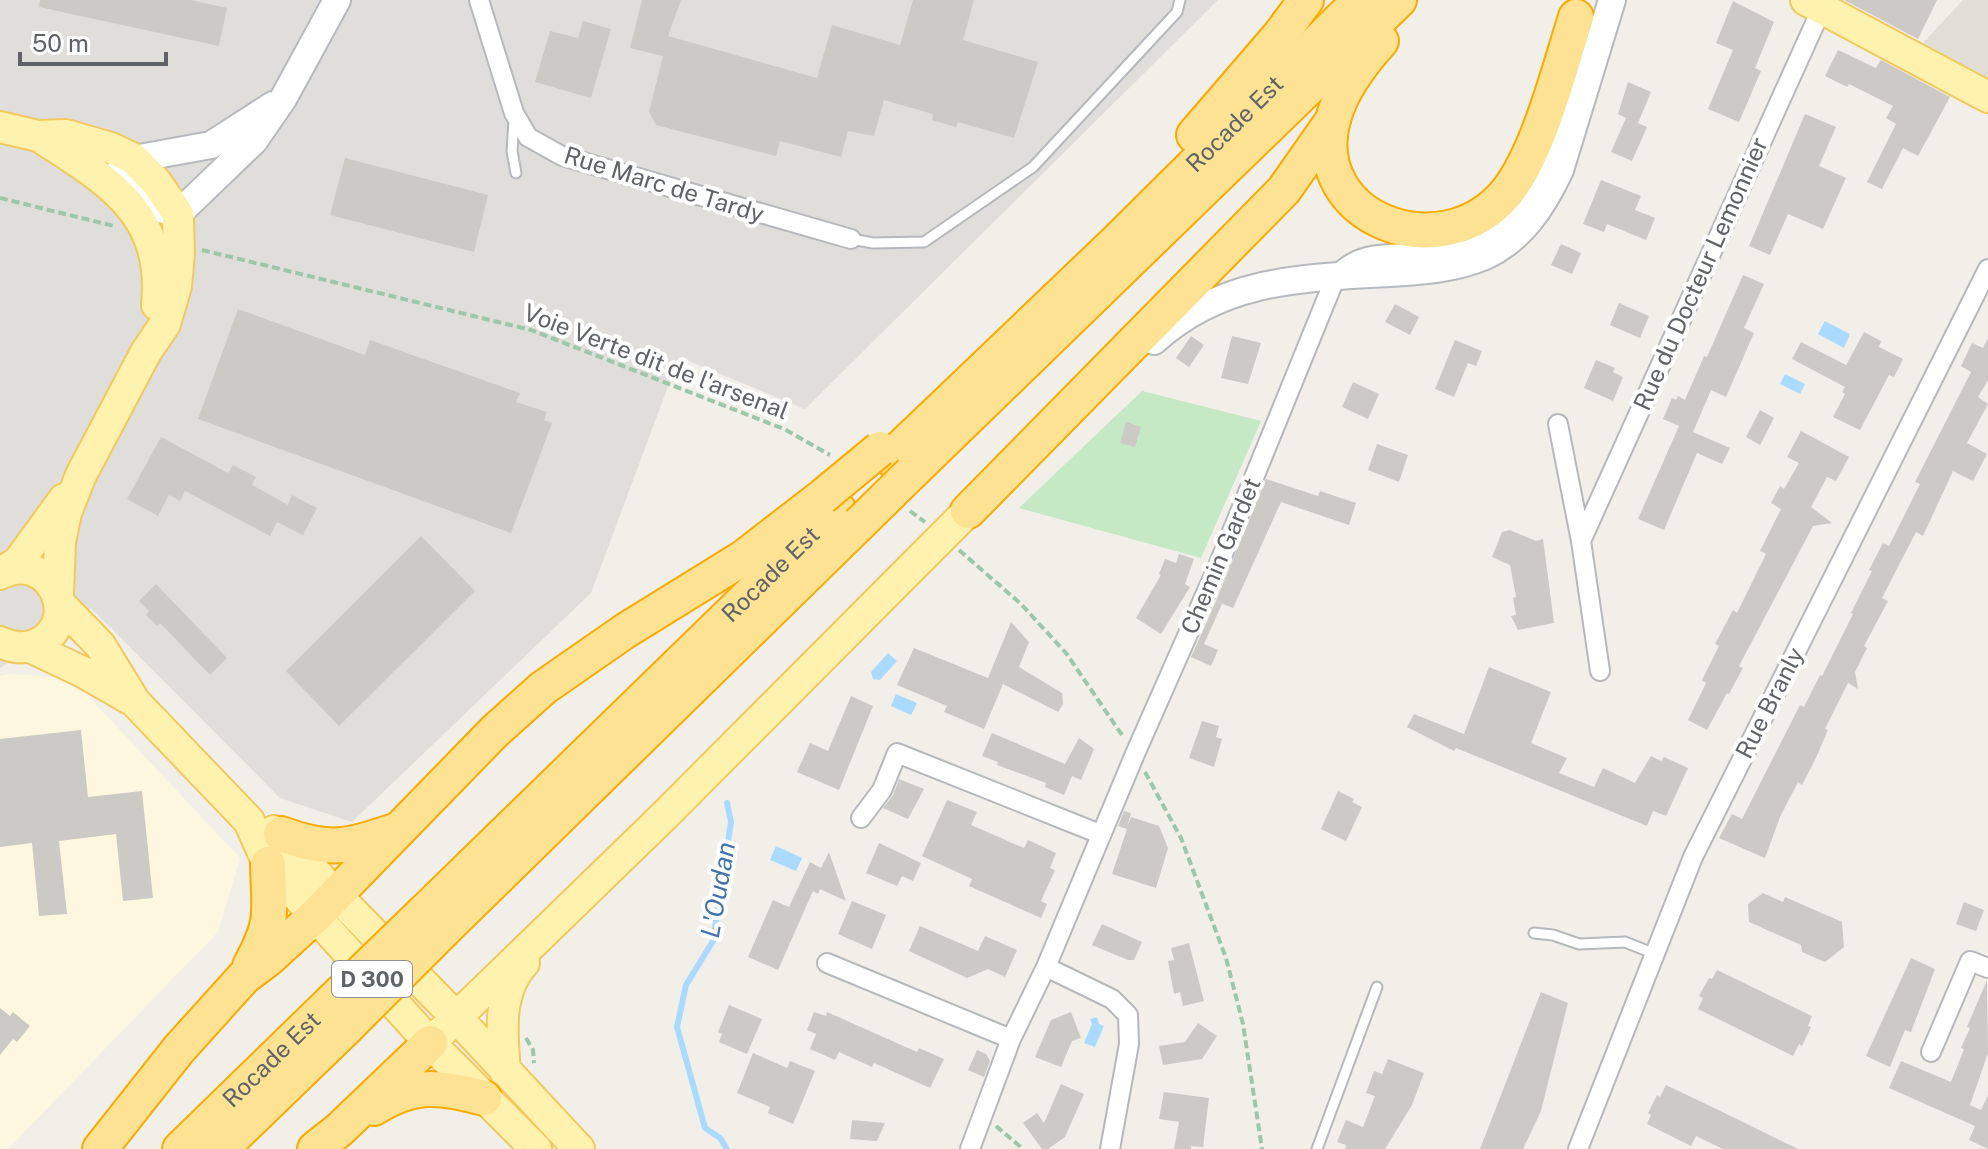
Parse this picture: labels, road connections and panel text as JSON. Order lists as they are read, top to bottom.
{
  "streets": {
    "highway": ["Rocade Est"],
    "main road": ["D 300"],
    "street": [
      "Rue Marc de Tardy",
      "Rue du Docteur Lemonnier",
      "Chemin Gardet",
      "Rue Branly"
    ],
    "path": ["Voie Verte dit de l'arsenal"]
  },
  "water": ["L'Oudan"],
  "scale_bar": "50 m"
}
